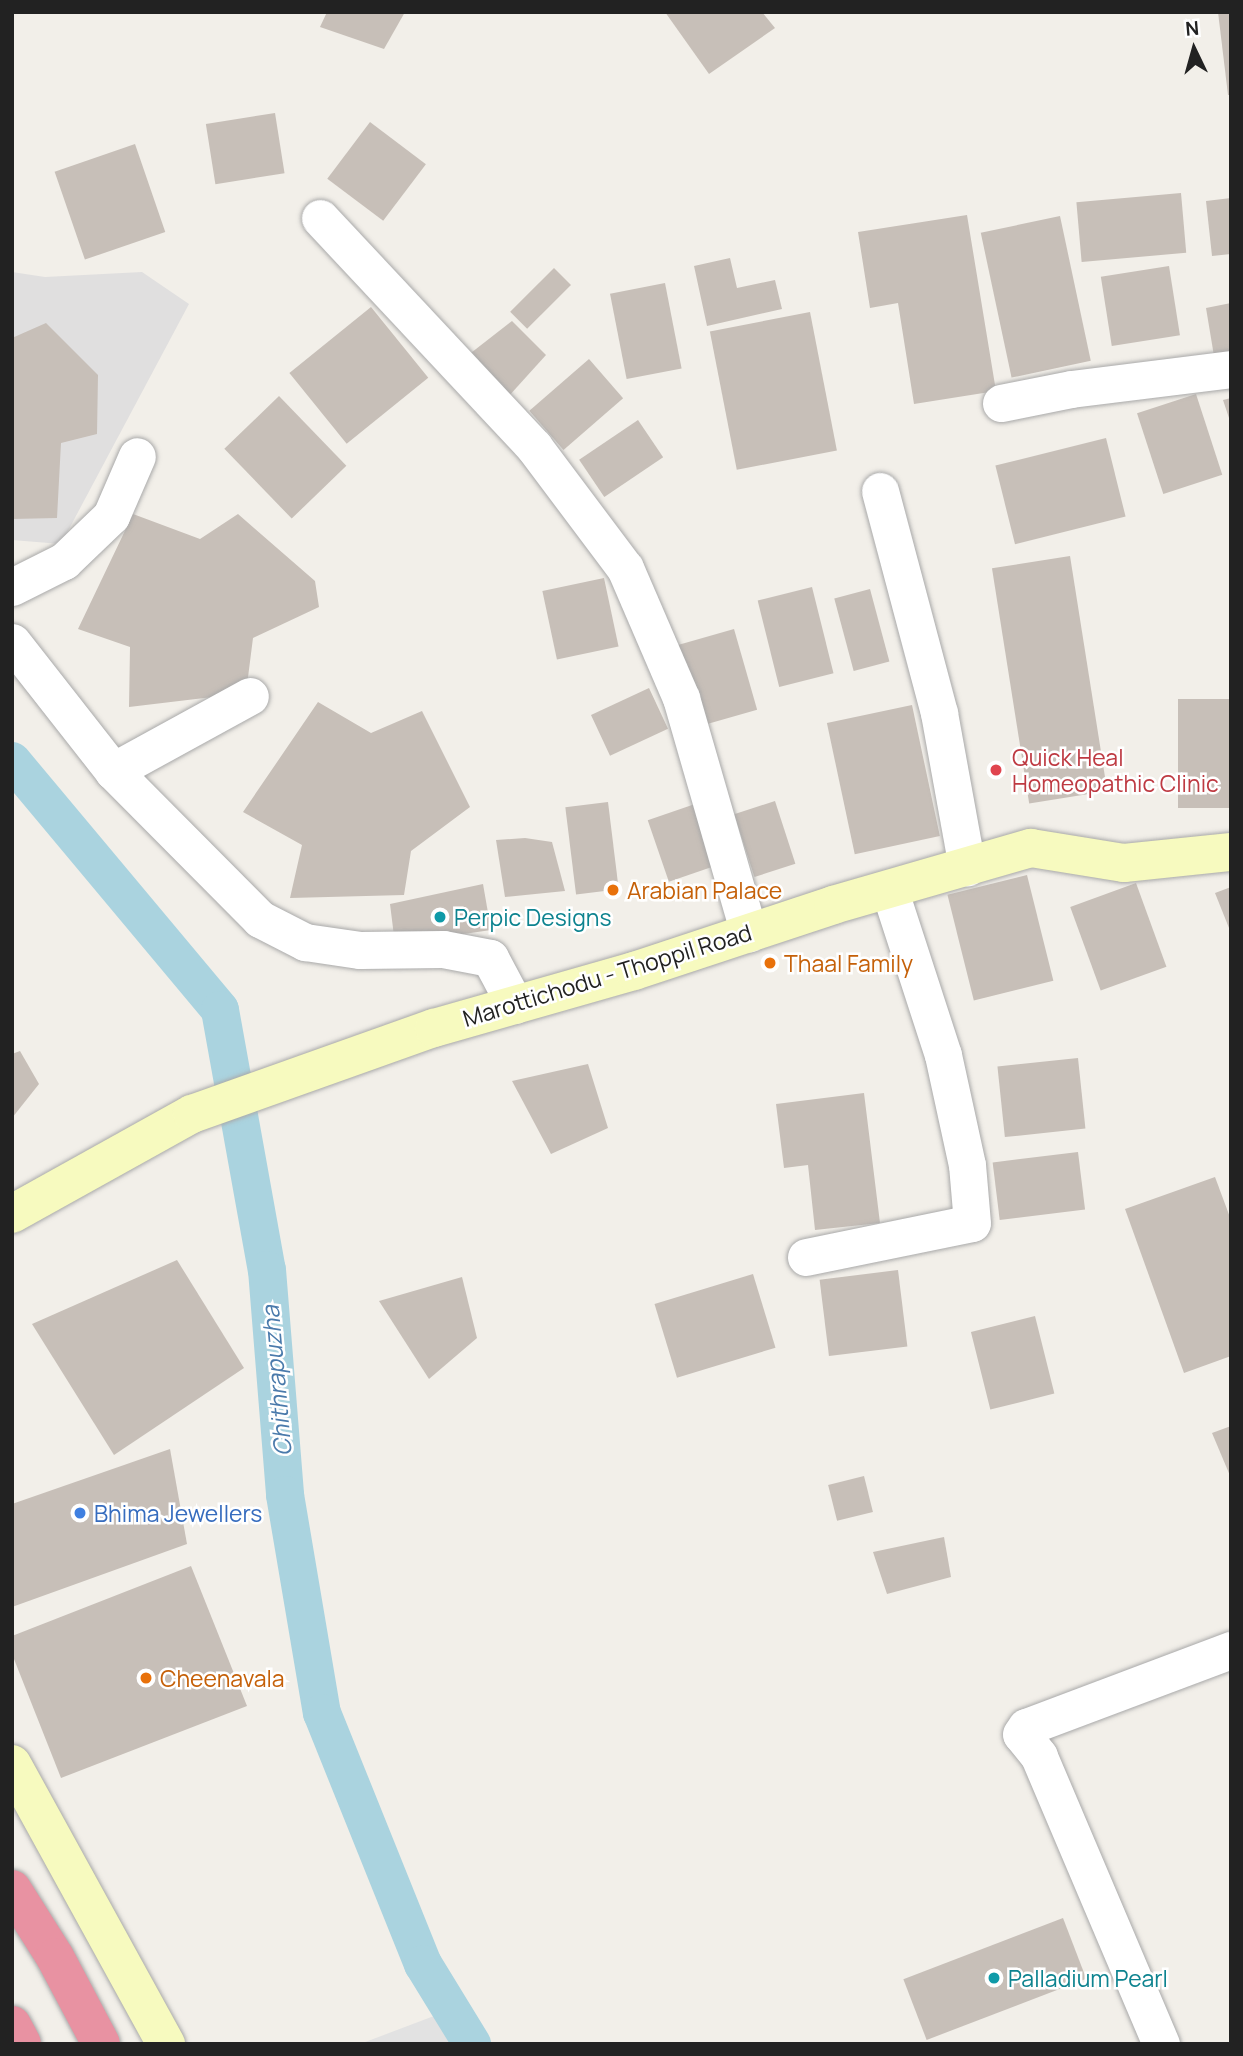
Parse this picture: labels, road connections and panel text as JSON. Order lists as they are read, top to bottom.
{
  "streets": {
    "main road": ["Marottichodu - Thoppil Road"]
  },
  "water": ["Chithrapuzha"],
  "places": [
    "Quick Heal Homeopathic Clinic",
    "Arabian Palace",
    "Perpic Designs",
    "Thaal Family",
    "Bhima Jewellers",
    "Cheenavala",
    "Palladium Pearl"
  ],
  "north": "top"
}
